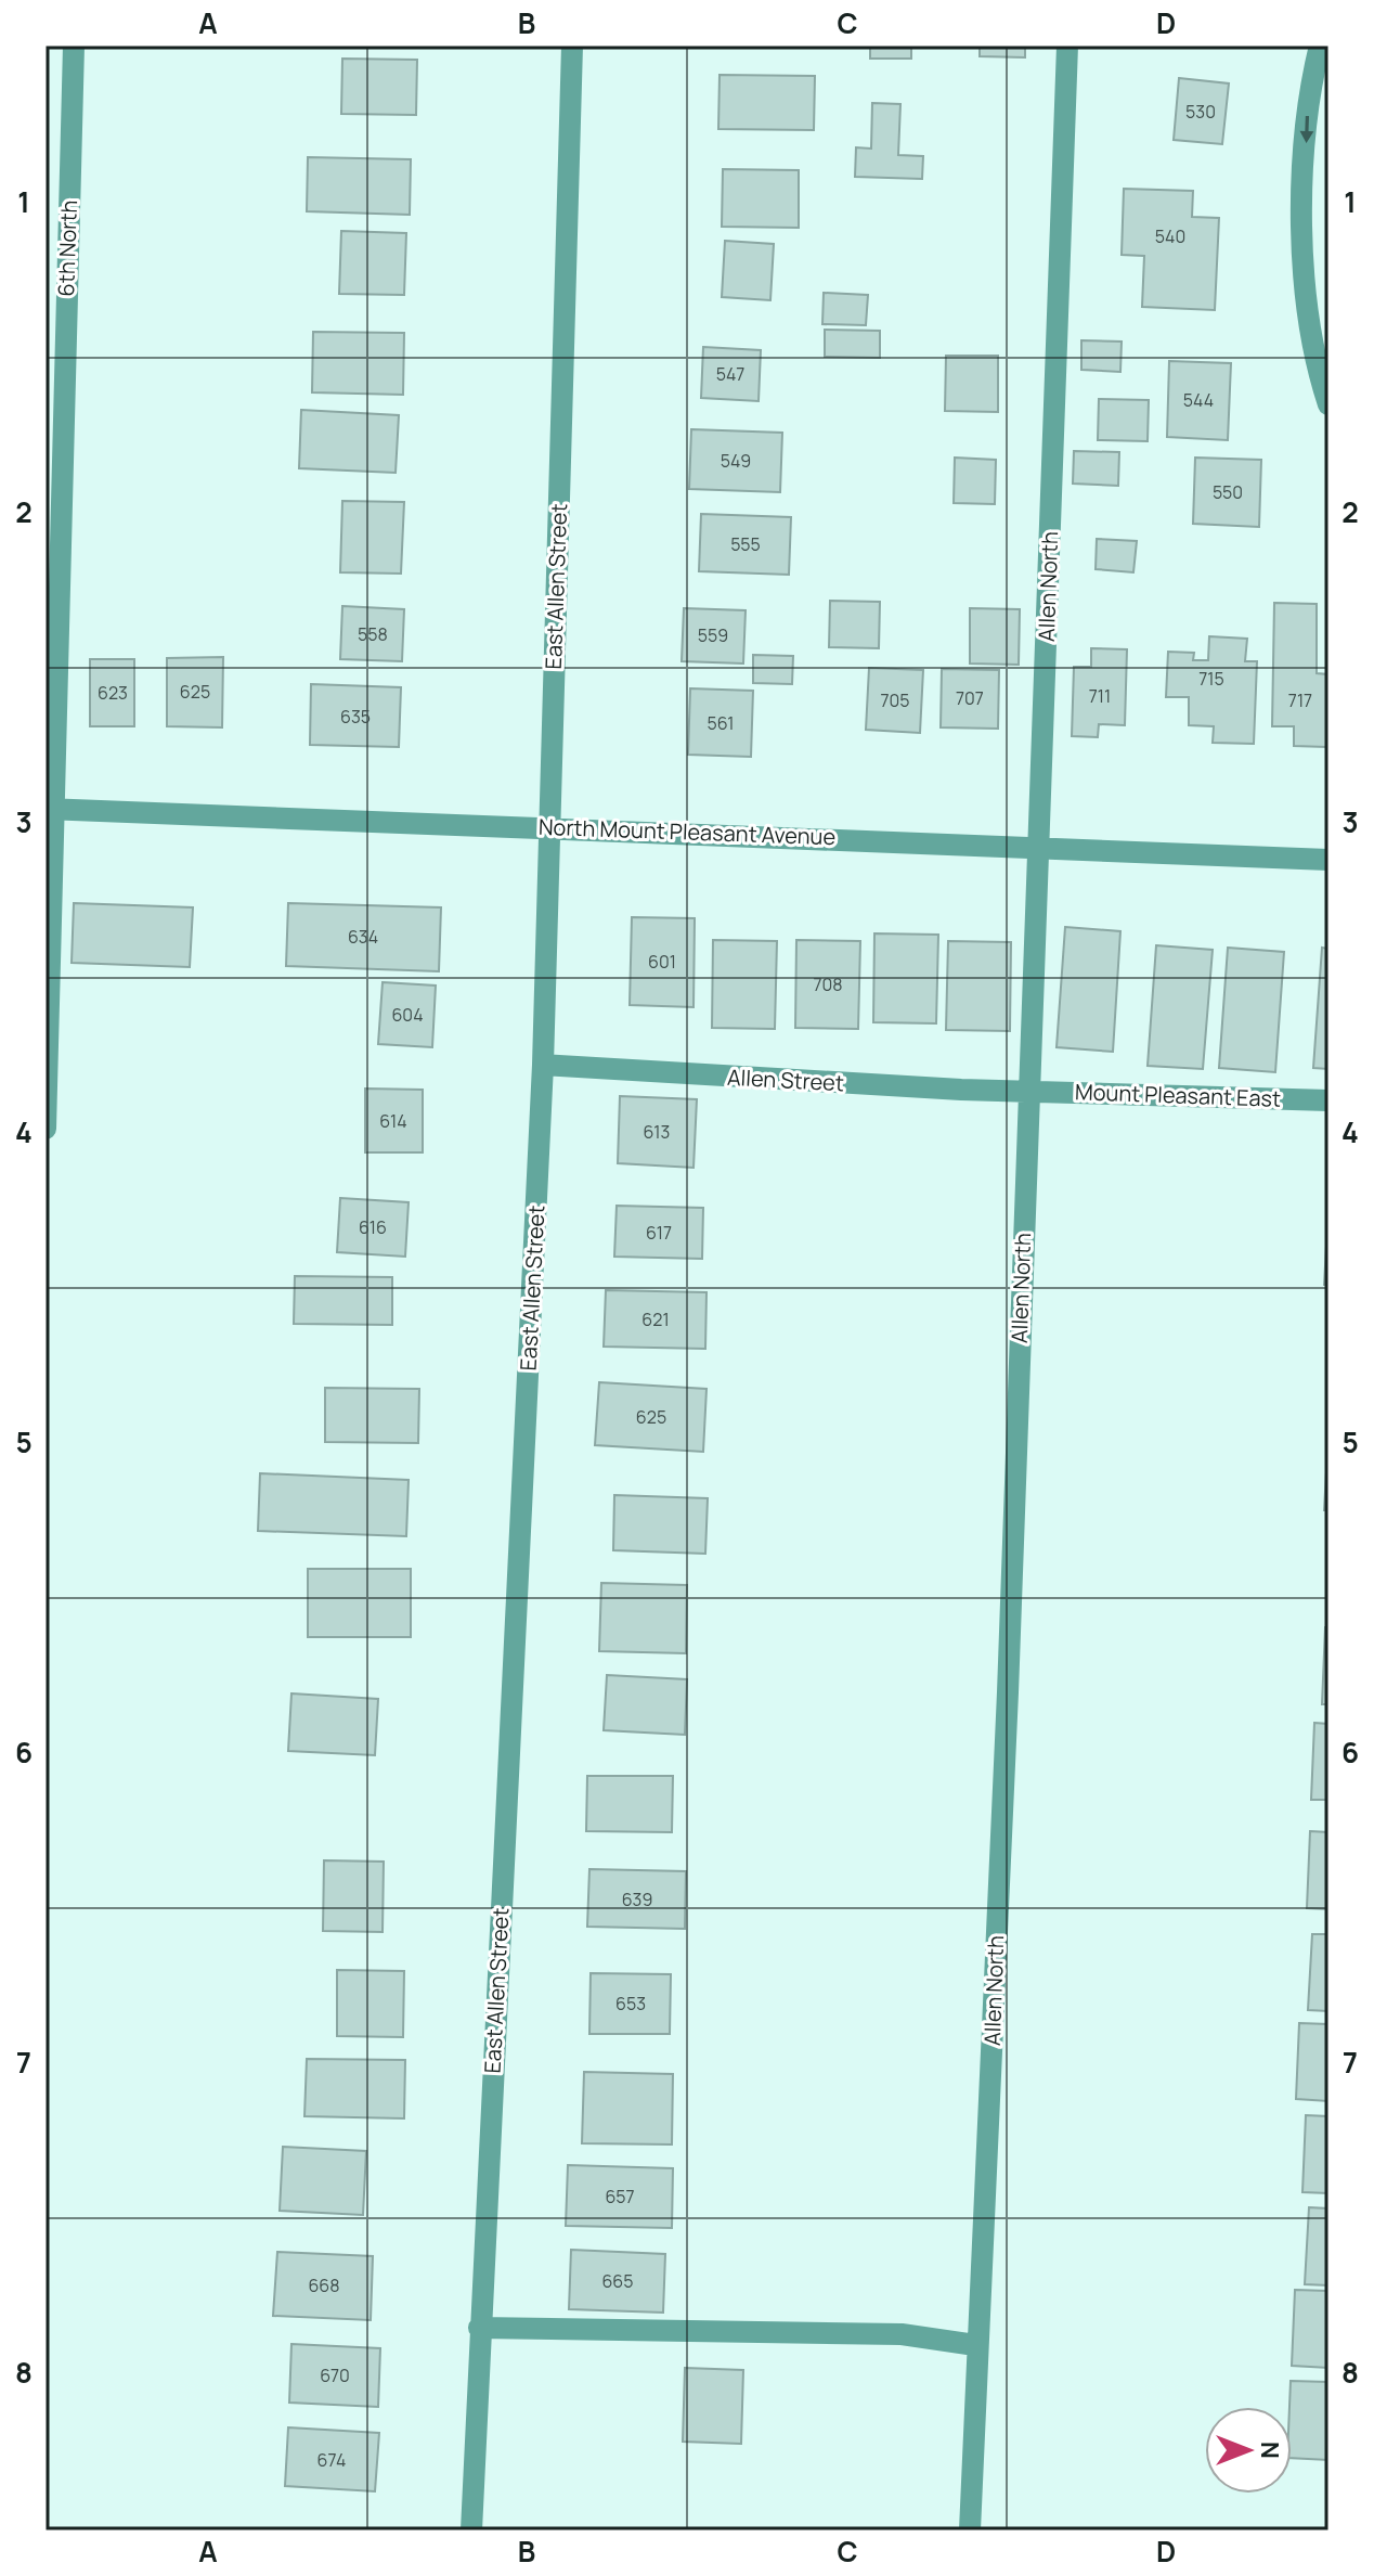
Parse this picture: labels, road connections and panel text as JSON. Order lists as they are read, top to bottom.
{
  "streets": {
    "street": [
      "6th North",
      "East Allen Street",
      "Allen North",
      "North Mount Pleasant Avenue",
      "Allen Street",
      "Mount Pleasant East"
    ]
  },
  "crossings": [
    ["6th North", "North Mount Pleasant Avenue"],
    ["East Allen Street", "North Mount Pleasant Avenue"],
    ["East Allen Street", "Allen Street"],
    ["Allen North", "North Mount Pleasant Avenue"],
    ["Allen North", "Allen Street"],
    ["Allen North", "Mount Pleasant East"],
    ["Allen Street", "Mount Pleasant East"]
  ],
  "house_numbers": [
    "530",
    "540",
    "547",
    "544",
    "549",
    "550",
    "555",
    "558",
    "559",
    "715",
    "625",
    "623",
    "711",
    "707",
    "705",
    "717",
    "635",
    "561",
    "634",
    "601",
    "708",
    "604",
    "614",
    "613",
    "616",
    "617",
    "621",
    "625",
    "639",
    "653",
    "657",
    "665",
    "668",
    "670",
    "674"
  ],
  "north": "right",
  "grid": {
    "columns": [
      "A",
      "B",
      "C",
      "D"
    ],
    "rows": [
      "1",
      "2",
      "3",
      "4",
      "5",
      "6",
      "7",
      "8"
    ]
  }
}
